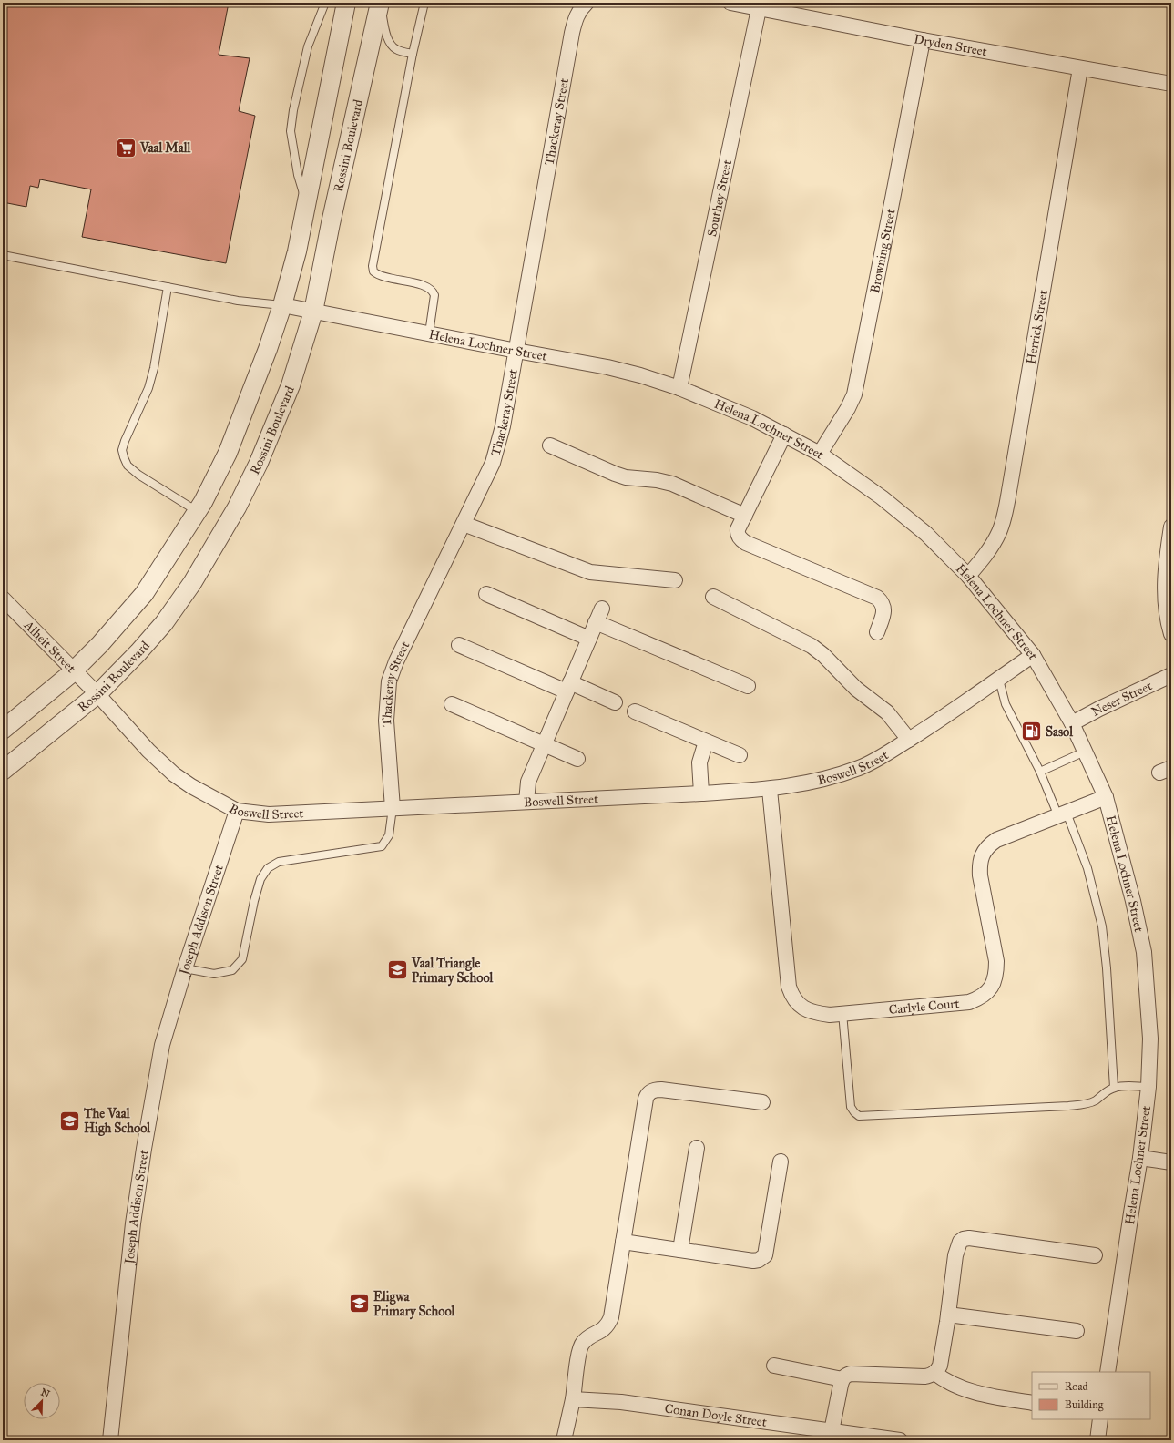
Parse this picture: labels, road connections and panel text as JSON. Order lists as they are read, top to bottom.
{
  "streets": {
    "street": [
      "Dryden Street",
      "Thackeray Street",
      "Rossini Boulevard",
      "Southey Street",
      "Browning Street",
      "Herrick Street",
      "Helena Lochner Street",
      "Alheit Street",
      "Neser Street",
      "Boswell Street",
      "Joseph Addison Street",
      "Carlyle Court",
      "Conan Doyle Street"
    ]
  },
  "crossings": [
    ["Dryden Street", "Southey Street"],
    ["Dryden Street", "Browning Street"],
    ["Dryden Street", "Herrick Street"],
    ["Thackeray Street", "Helena Lochner Street"],
    ["Thackeray Street", "Boswell Street"],
    ["Rossini Boulevard", "Helena Lochner Street"],
    ["Rossini Boulevard", "Alheit Street"],
    ["Rossini Boulevard", "Boswell Street"],
    ["Southey Street", "Helena Lochner Street"],
    ["Browning Street", "Helena Lochner Street"],
    ["Herrick Street", "Helena Lochner Street"],
    ["Helena Lochner Street", "Neser Street"],
    ["Helena Lochner Street", "Boswell Street"],
    ["Helena Lochner Street", "Carlyle Court"],
    ["Alheit Street", "Boswell Street"],
    ["Boswell Street", "Joseph Addison Street"],
    ["Boswell Street", "Carlyle Court"]
  ],
  "places": {
    "supermarket": ["Vaal Mall"],
    "fuel station": ["Sasol"],
    "school or university": ["Vaal Triangle Primary School", "The Vaal High School", "Eligwa Primary School"]
  },
  "legend": ["Road", "Building"],
  "north": "top right"
}
